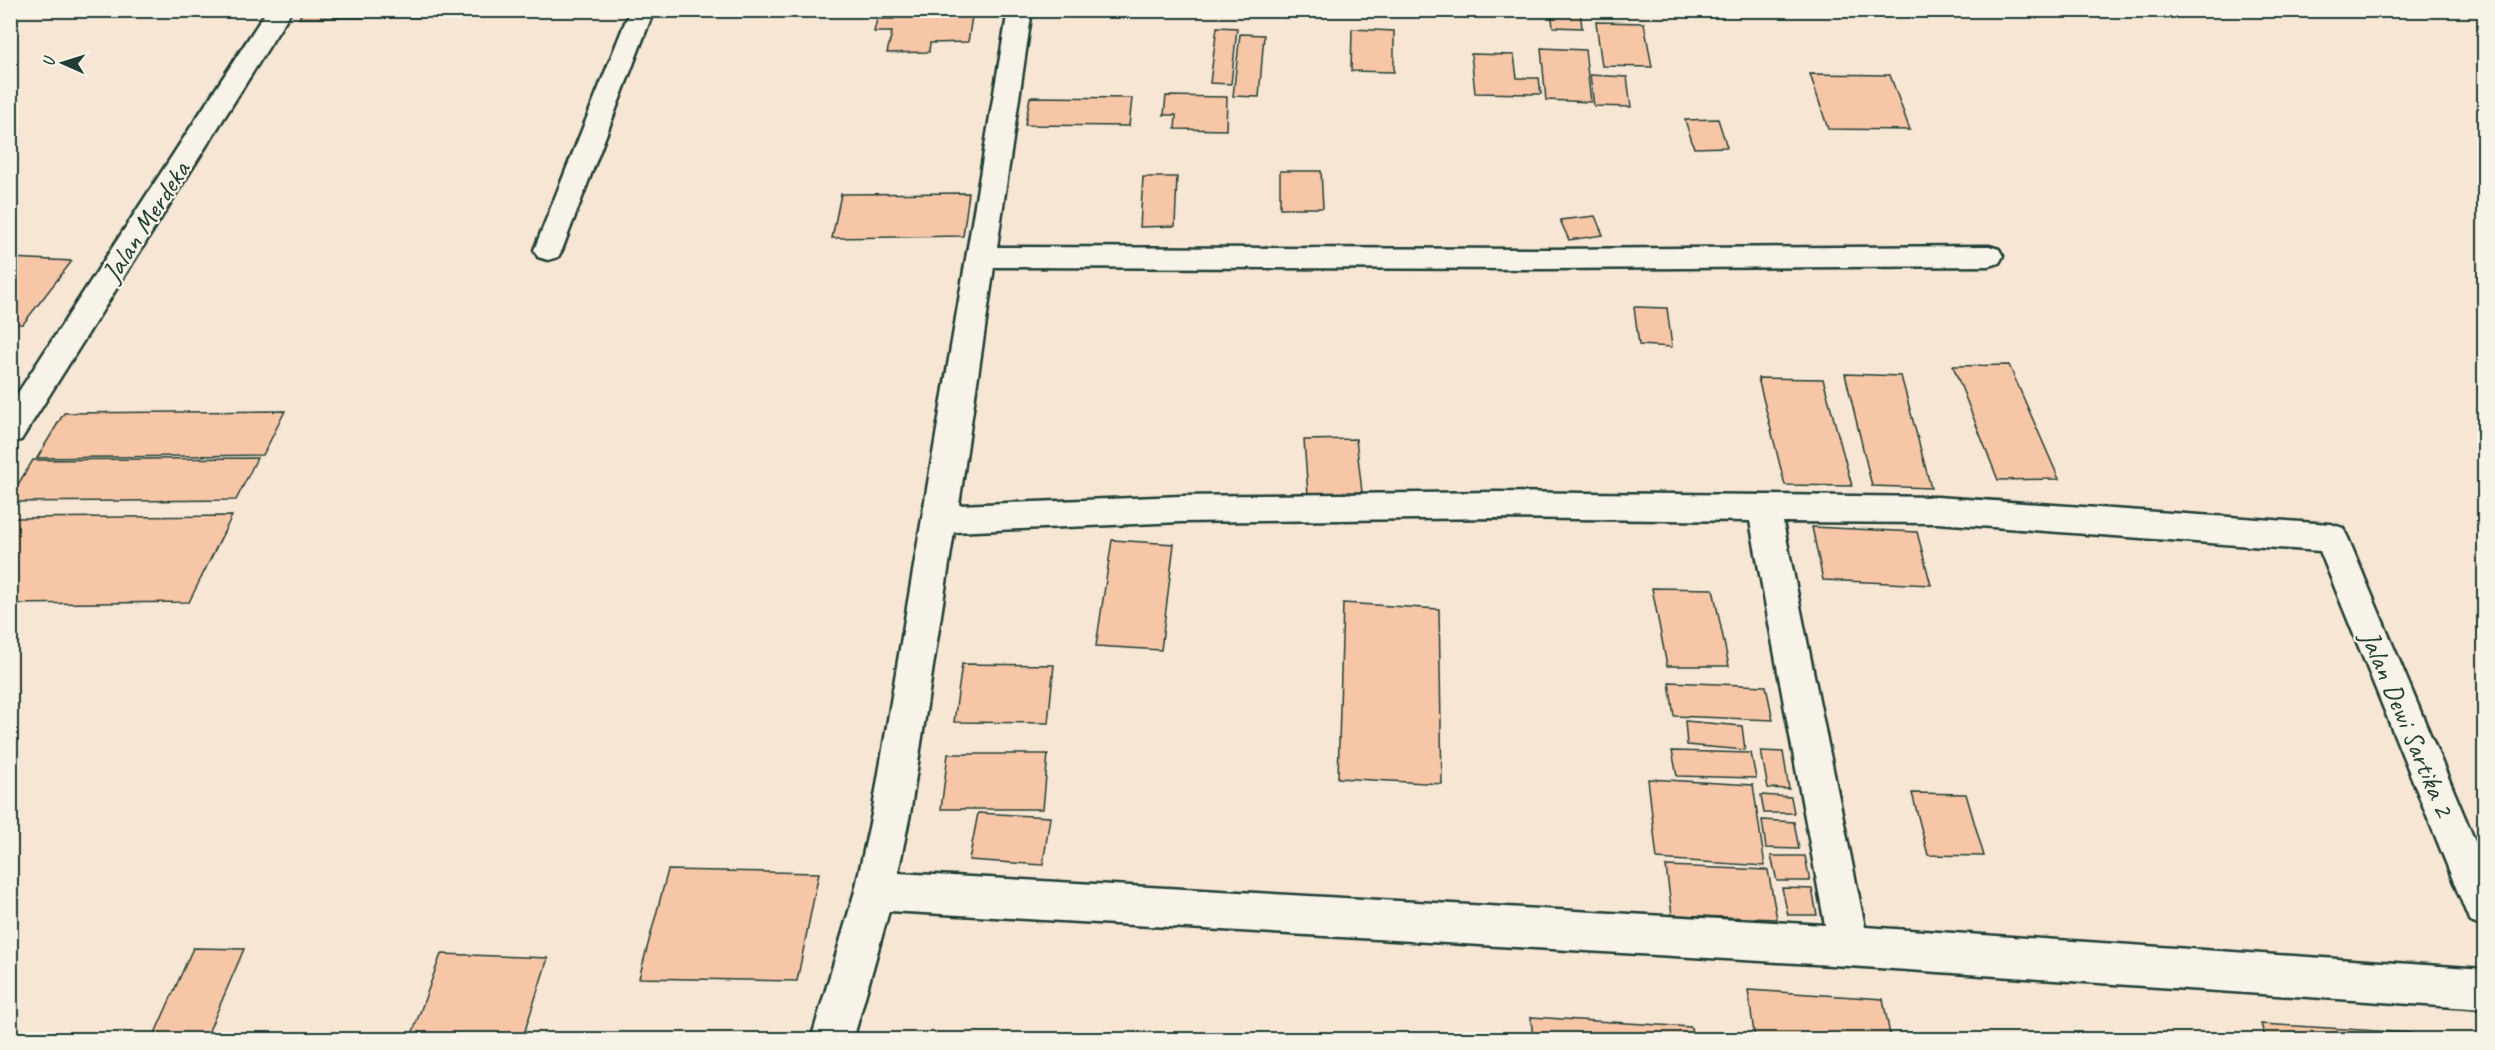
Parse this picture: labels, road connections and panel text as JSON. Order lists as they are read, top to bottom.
{
  "streets": {
    "street": ["Jalan Merdeka", "Jalan Dewi Sartika 2"]
  },
  "north": "left"
}
